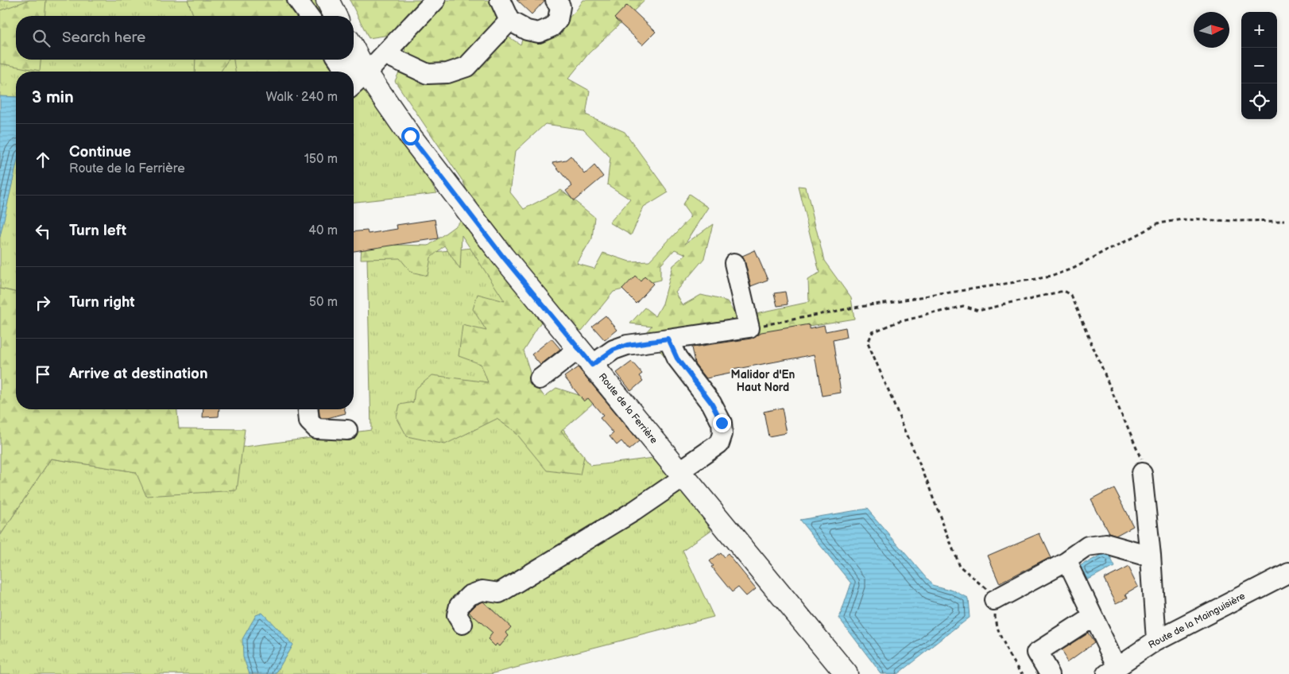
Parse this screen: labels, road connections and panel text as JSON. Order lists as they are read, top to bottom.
{
  "streets": {
    "main road": ["Route de la Ferrière"],
    "street": ["Route de la Mainguisière"]
  },
  "districts": ["Malidor d'En Haut Nord"],
  "north": "right",
  "page": {
    "map_buttons": ["+", "−"],
    "search": "Search here",
    "heading": ["3 min", "Walk · 240 m"],
    "list": [
      ["Continue", "Route de la Ferrière", "150 m"],
      ["Turn left", "40 m"],
      ["Turn right", "50 m"],
      "Arrive at destination"
    ]
  }
}
